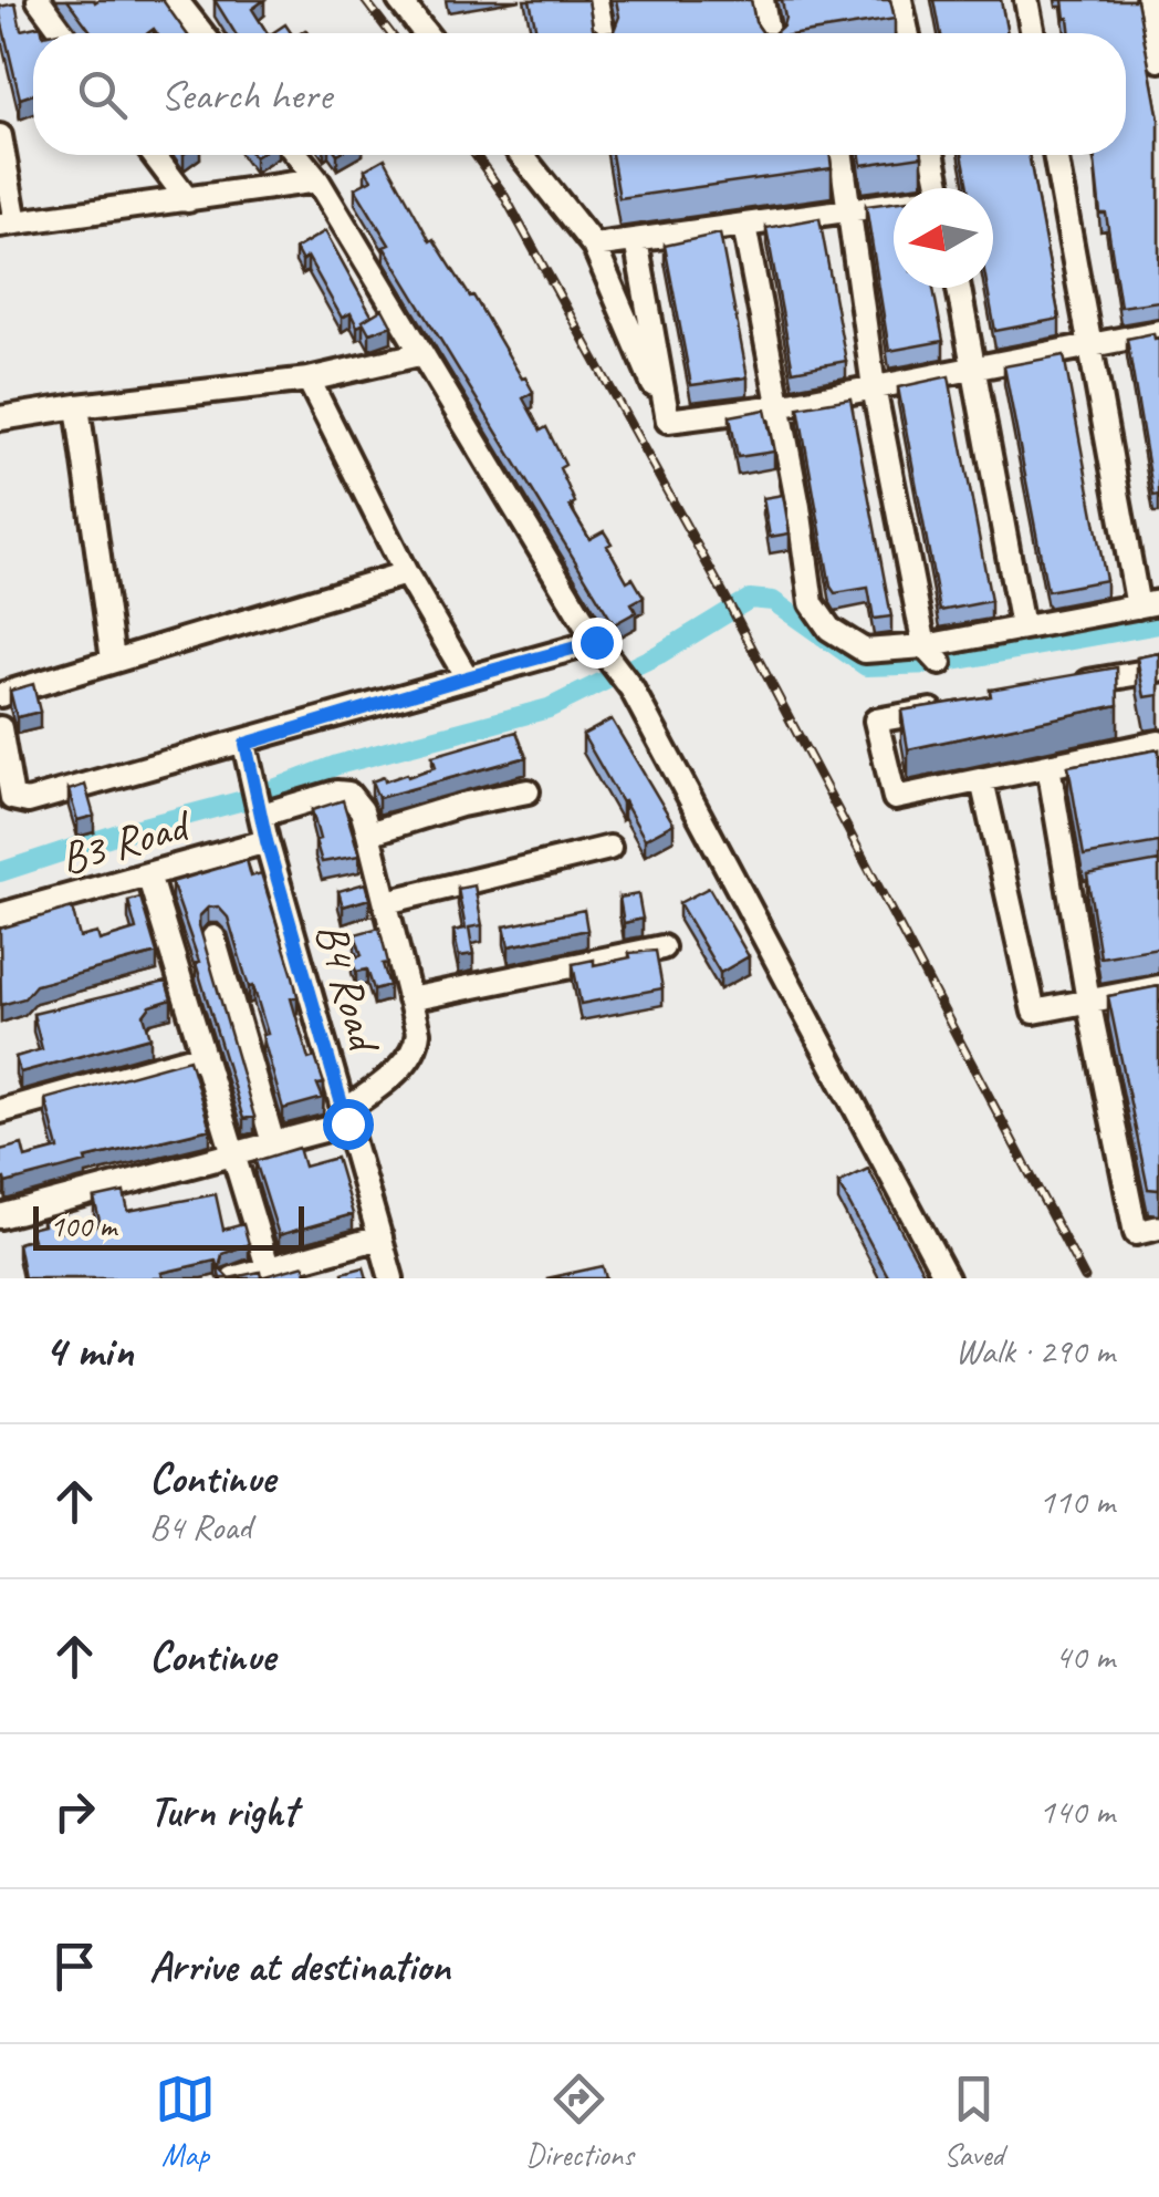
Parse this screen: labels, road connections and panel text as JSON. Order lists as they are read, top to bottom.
{
  "streets": {
    "street": ["B3 Road", "B4 Road"]
  },
  "crossings": [
    ["B3 Road", "B4 Road"]
  ],
  "scale_bar": "100 m",
  "north": "left",
  "page": {
    "search": "Search here",
    "scale": "100 m",
    "heading": ["4 min", "Walk · 290 m"],
    "list": [
      ["Continue", "B4 Road", "110 m"],
      ["Continue", "40 m"],
      ["Turn right", "140 m"],
      "Arrive at destination"
    ],
    "nav": ["Map", "Directions", "Saved"]
  }
}
